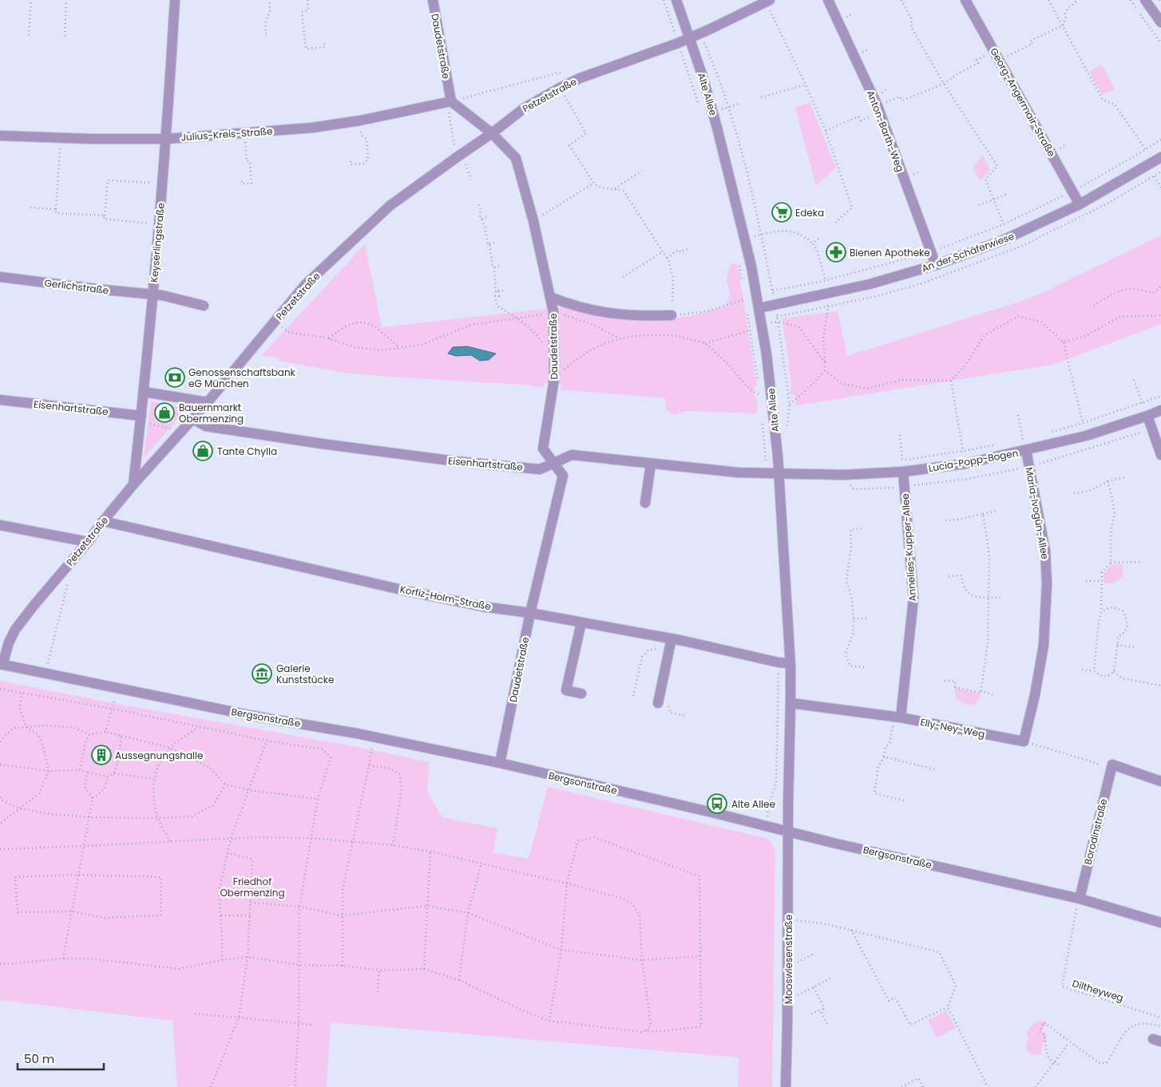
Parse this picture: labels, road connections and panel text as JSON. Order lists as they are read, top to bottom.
{
  "streets": {
    "street": [
      "Daudetstraße",
      "Alte Allee",
      "Petzetstraße",
      "Georg-Angermair-Straße",
      "Anton-Barth-Weg",
      "Julius-Kreis-Straße",
      "Keyserlingstraße",
      "An der Schäferwiese",
      "Gerlichstraße",
      "Eisenhartstraße",
      "Lucia-Popp-Bogen",
      "Maria-Ivogün-Allee",
      "Annelies-Kupper-Allee",
      "Korfiz-Holm-Straße",
      "Bergsonstraße",
      "Elly-Ney-Weg",
      "Borodinstraße",
      "Mooswiesenstraße"
    ],
    "path": ["Diltheyweg"]
  },
  "crossings": [
    ["Daudetstraße", "Petzetstraße"],
    ["Daudetstraße", "Julius-Kreis-Straße"],
    ["Daudetstraße", "Eisenhartstraße"],
    ["Daudetstraße", "Korfiz-Holm-Straße"],
    ["Daudetstraße", "Bergsonstraße"],
    ["Alte Allee", "Petzetstraße"],
    ["Alte Allee", "An der Schäferwiese"],
    ["Alte Allee", "Eisenhartstraße"],
    ["Alte Allee", "Lucia-Popp-Bogen"],
    ["Alte Allee", "Korfiz-Holm-Straße"],
    ["Alte Allee", "Bergsonstraße"],
    ["Alte Allee", "Elly-Ney-Weg"],
    ["Alte Allee", "Mooswiesenstraße"],
    ["Petzetstraße", "Keyserlingstraße"],
    ["Petzetstraße", "Eisenhartstraße"],
    ["Petzetstraße", "Korfiz-Holm-Straße"],
    ["Petzetstraße", "Bergsonstraße"],
    ["Georg-Angermair-Straße", "An der Schäferwiese"],
    ["Anton-Barth-Weg", "An der Schäferwiese"],
    ["Julius-Kreis-Straße", "Keyserlingstraße"],
    ["Keyserlingstraße", "Gerlichstraße"],
    ["Keyserlingstraße", "Eisenhartstraße"],
    ["Eisenhartstraße", "Lucia-Popp-Bogen"],
    ["Lucia-Popp-Bogen", "Maria-Ivogün-Allee"],
    ["Lucia-Popp-Bogen", "Annelies-Kupper-Allee"],
    ["Maria-Ivogün-Allee", "Elly-Ney-Weg"],
    ["Annelies-Kupper-Allee", "Elly-Ney-Weg"],
    ["Bergsonstraße", "Borodinstraße"],
    ["Bergsonstraße", "Mooswiesenstraße"],
    ["Bergsonstraße", "Diltheyweg"],
    ["Borodinstraße", "Diltheyweg"]
  ],
  "parks": ["Friedhof Obermenzing"],
  "places": {
    "supermarket": ["Edeka"],
    "pharmacy": ["Bienen Apotheke"],
    "bank": ["Genossenschaftsbank eG München"],
    "shop": ["Bauernmarkt Obermenzing", "Tante Chylla"],
    "museum": ["Galerie Kunststücke"],
    "building": ["Aussegnungshalle"],
    "bus stop": ["Alte Allee"]
  },
  "scale_bar": "50 m"
}
